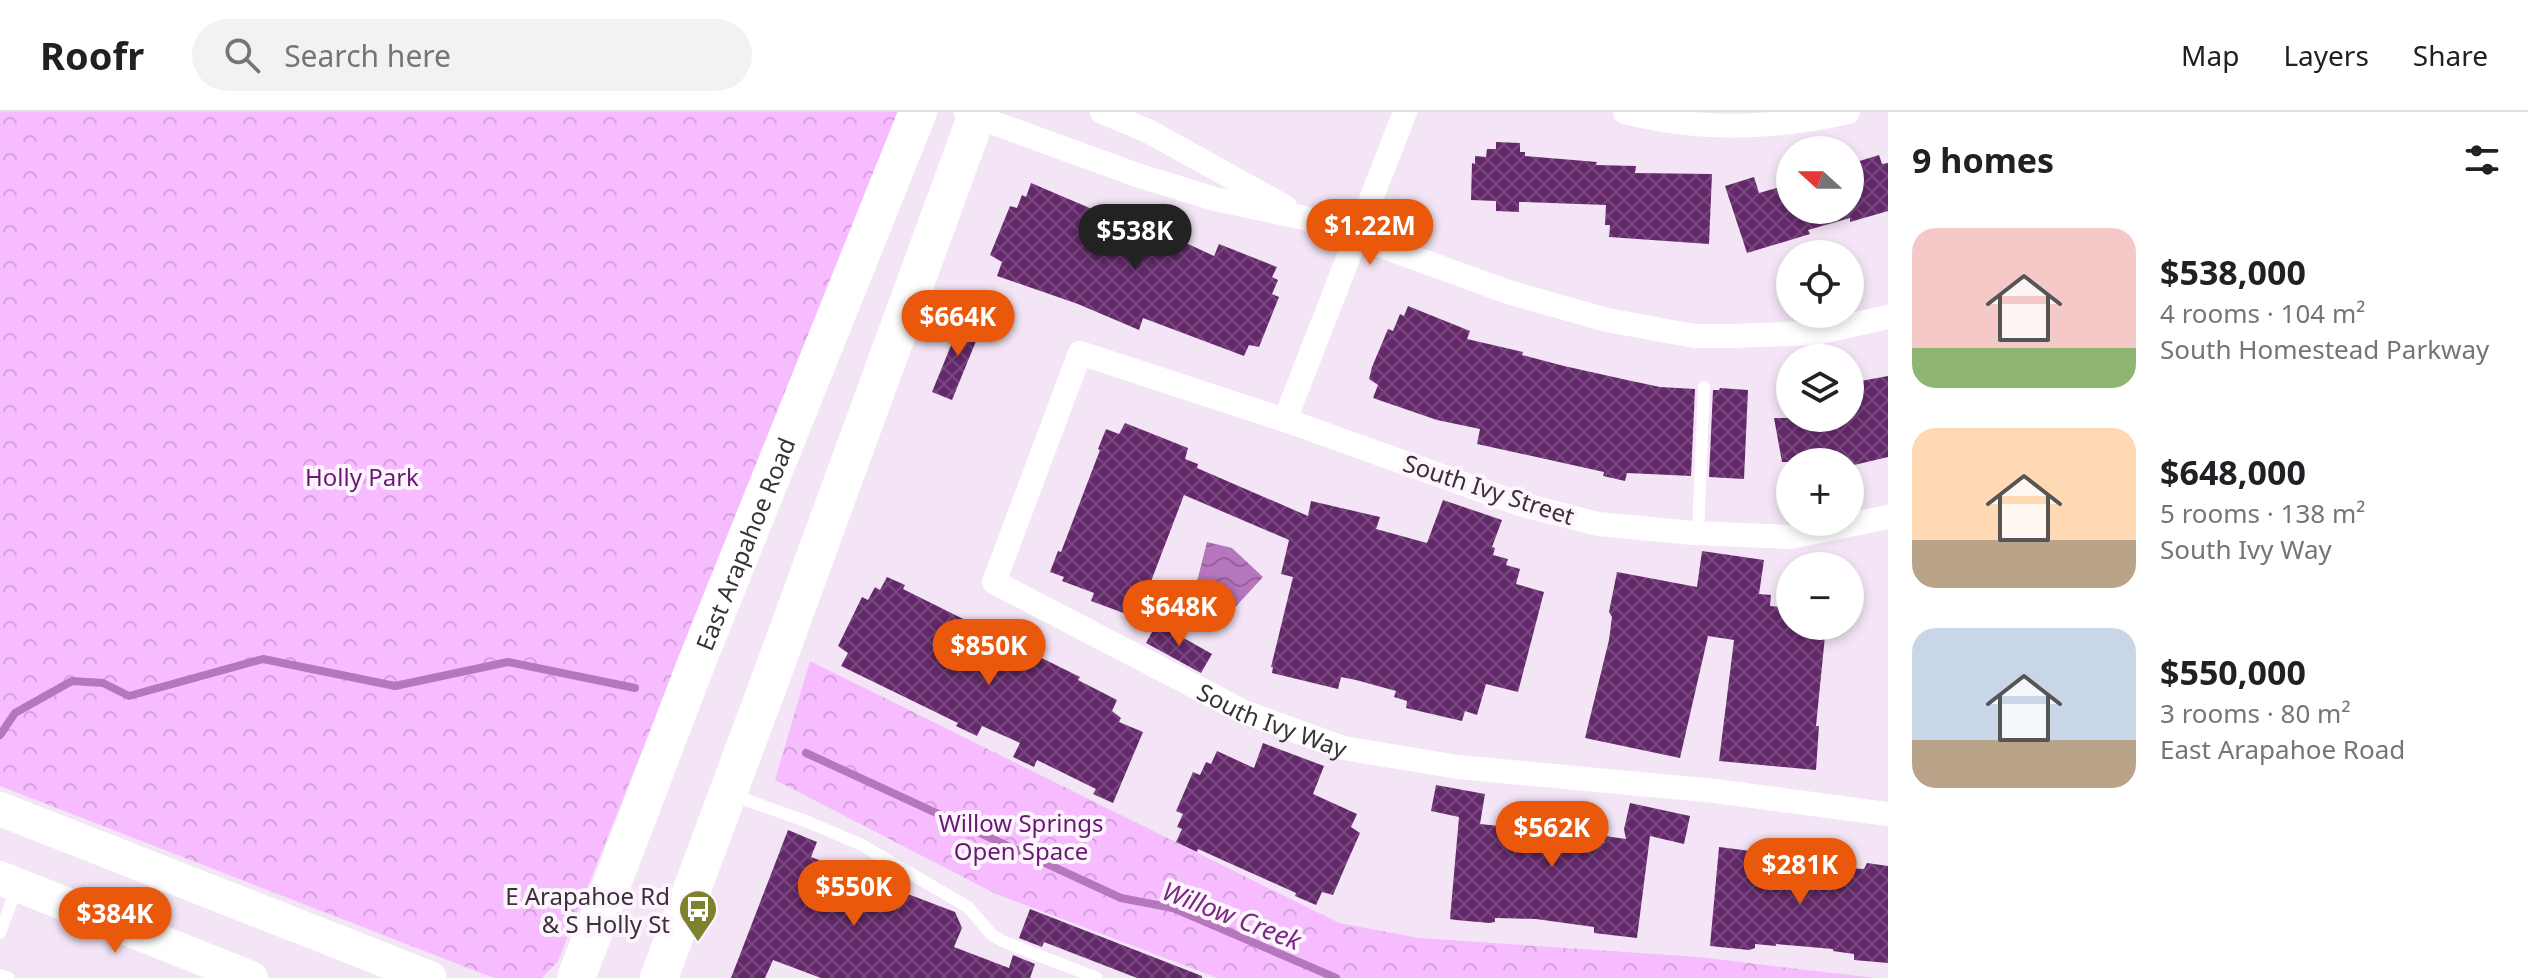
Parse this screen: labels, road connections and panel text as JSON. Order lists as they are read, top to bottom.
{
  "streets": {
    "main road": ["East Arapahoe Road"],
    "street": ["South Ivy Street", "South Ivy Way"]
  },
  "crossings": [
    ["South Ivy Street", "South Ivy Way"]
  ],
  "water": ["Willow Creek"],
  "parks": ["Holly Park", "Willow Springs Open Space"],
  "places": {
    "bus stop": ["E Arapahoe Rd & S Holly St"]
  },
  "north": "left",
  "page": {
    "header": "Roofr",
    "search": "Search here",
    "nav": ["Map", "Layers", "Share"],
    "heading": "9 homes",
    "map_buttons": ["+", "−"],
    "price": [
      "$1.22M",
      "$538K",
      "$664K",
      "$648K",
      "$850K",
      "$562K",
      "$281K",
      "$550K",
      "$384K"
    ],
    "list": [
      {
        "name": "$538,000",
        "note": "4 rooms · 104 m² · South Homestead Parkway"
      },
      {
        "name": "$648,000",
        "note": "5 rooms · 138 m² · South Ivy Way"
      },
      {
        "name": "$550,000",
        "note": "3 rooms · 80 m² · East Arapahoe Road"
      }
    ]
  }
}
